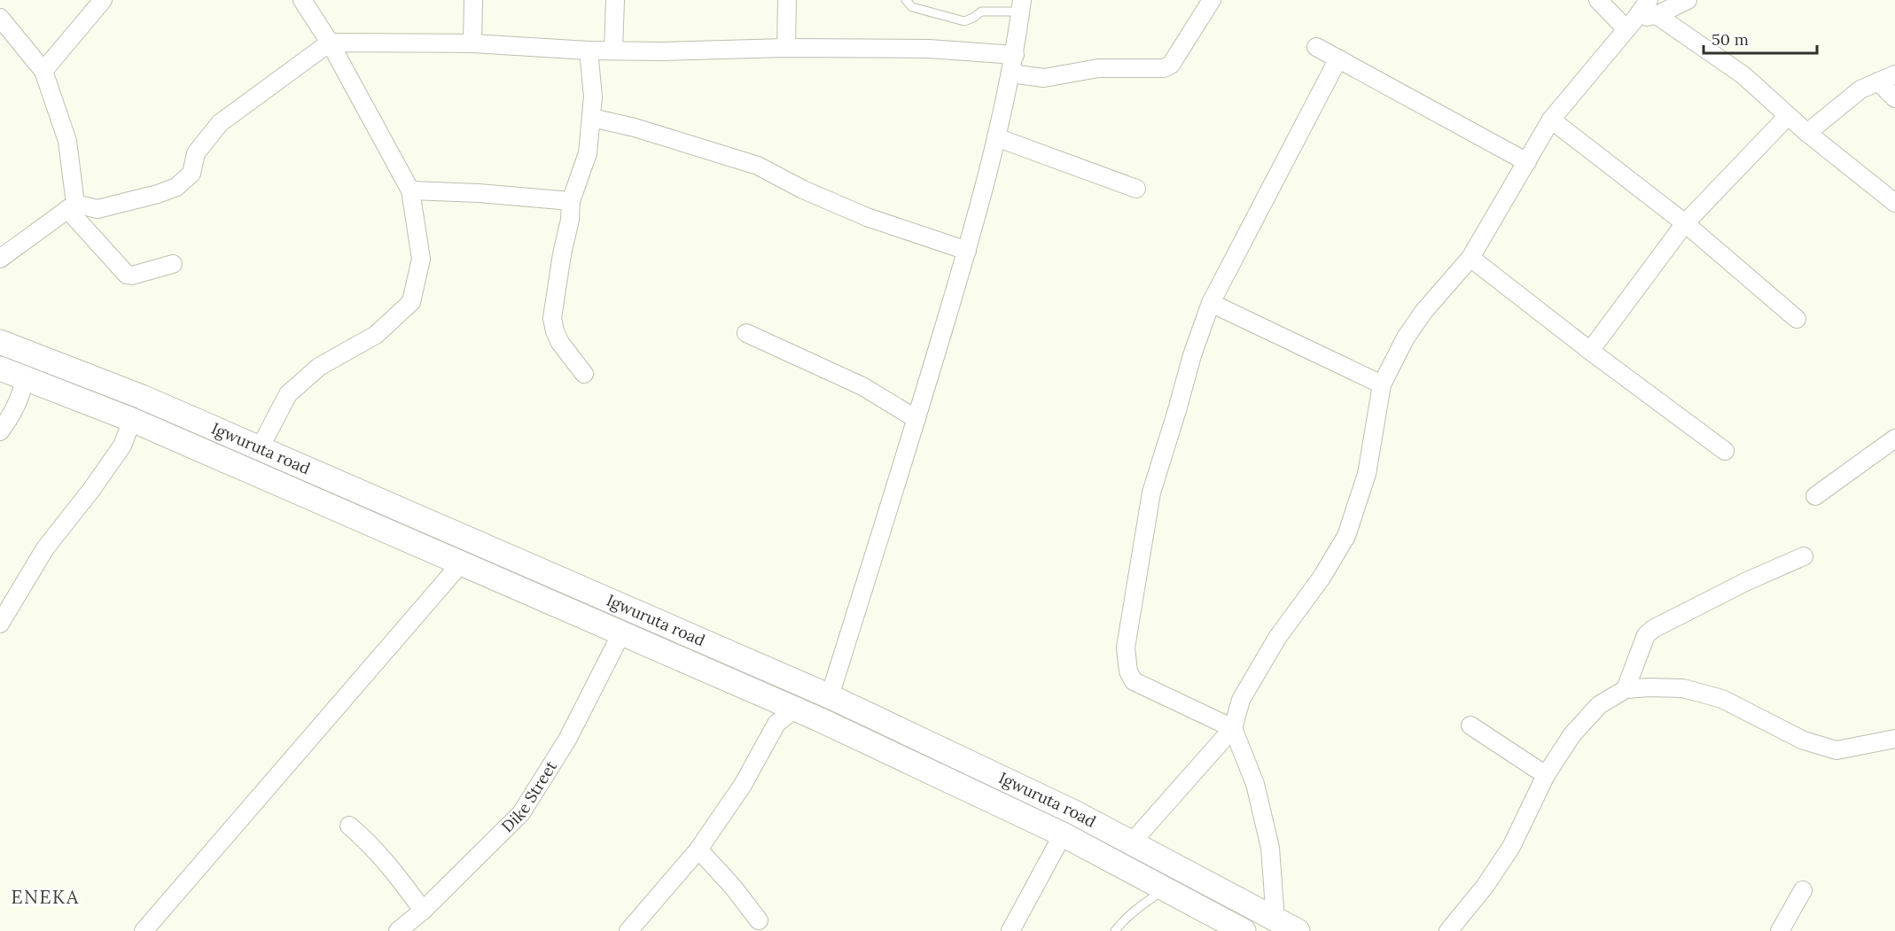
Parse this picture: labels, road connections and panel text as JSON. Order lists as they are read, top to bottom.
{
  "streets": {
    "main road": ["Igwuruta road"],
    "street": ["Dike Street"]
  },
  "crossings": [
    ["Igwuruta road", "Dike Street"]
  ],
  "districts": ["ENEKA"],
  "scale_bar": "50 m"
}
